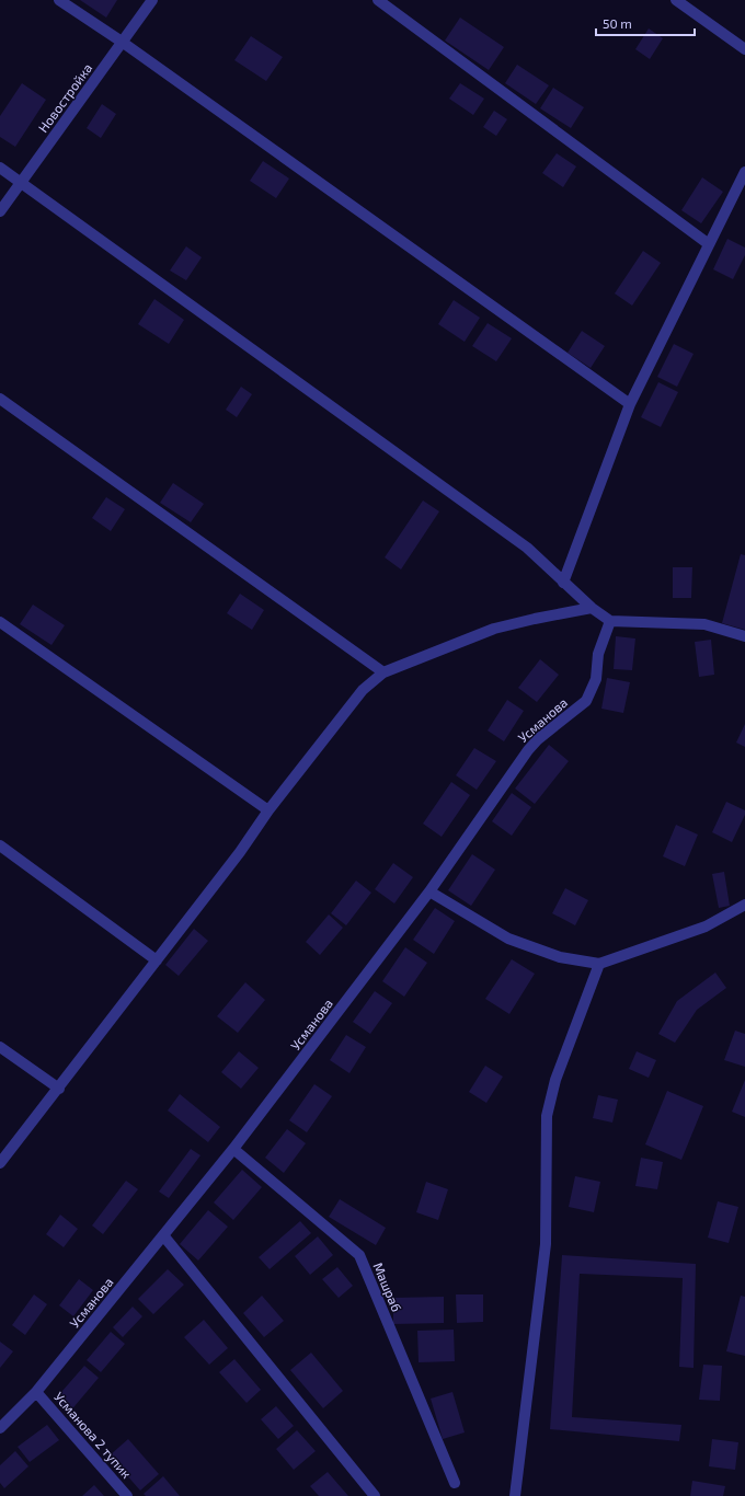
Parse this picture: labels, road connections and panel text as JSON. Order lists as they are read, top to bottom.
{
  "streets": {
    "street": [
      "Новостройка",
      "Усманова",
      "Машраб",
      "Усманова 2 тупик"
    ]
  },
  "crossings": [
    ["Усманова", "Машраб"],
    ["Усманова", "Усманова 2 тупик"]
  ],
  "scale_bar": "50 m"
}
